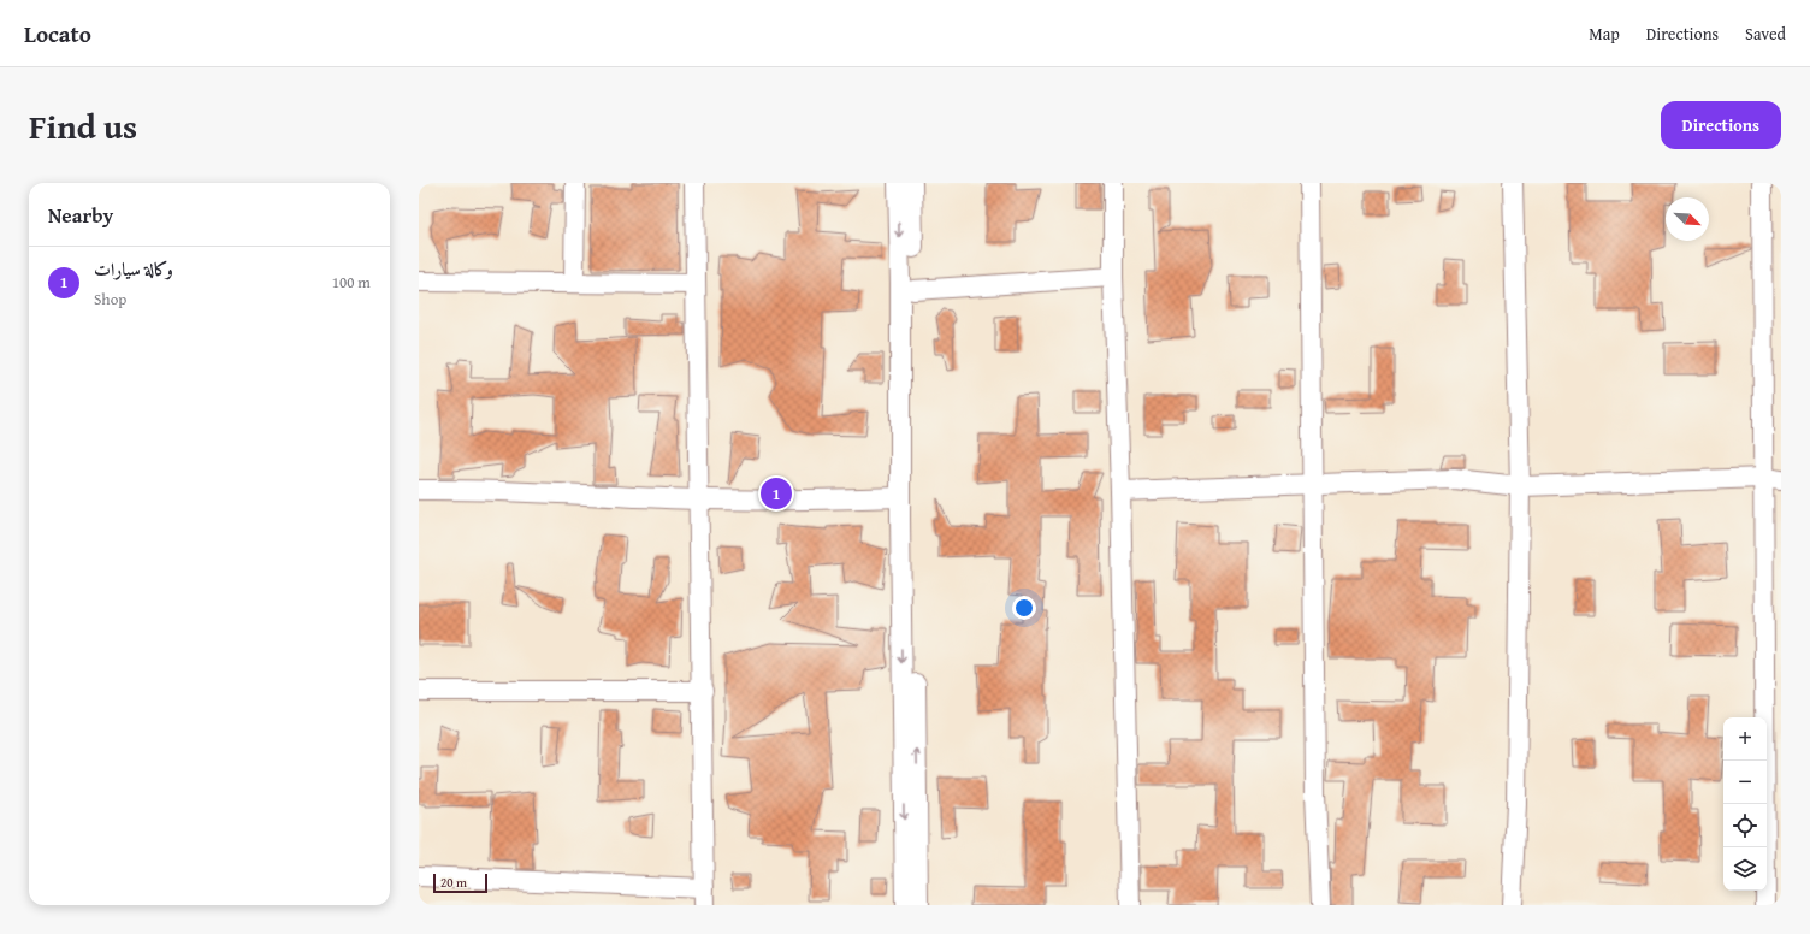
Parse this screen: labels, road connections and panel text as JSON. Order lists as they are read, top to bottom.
{
  "scale_bar": "20 m",
  "north": "bottom right",
  "page": {
    "header": "Locato",
    "nav": ["Map", "Directions", "Saved"],
    "title": "Find us",
    "buttons": "Directions",
    "heading": "Nearby",
    "list": [
      {
        "mark": "1",
        "name": "وكالة سيارات",
        "note": "Shop",
        "value": "100 m"
      }
    ],
    "pins": "1",
    "map_buttons": ["+", "−"],
    "scale": "20 m"
  }
}
